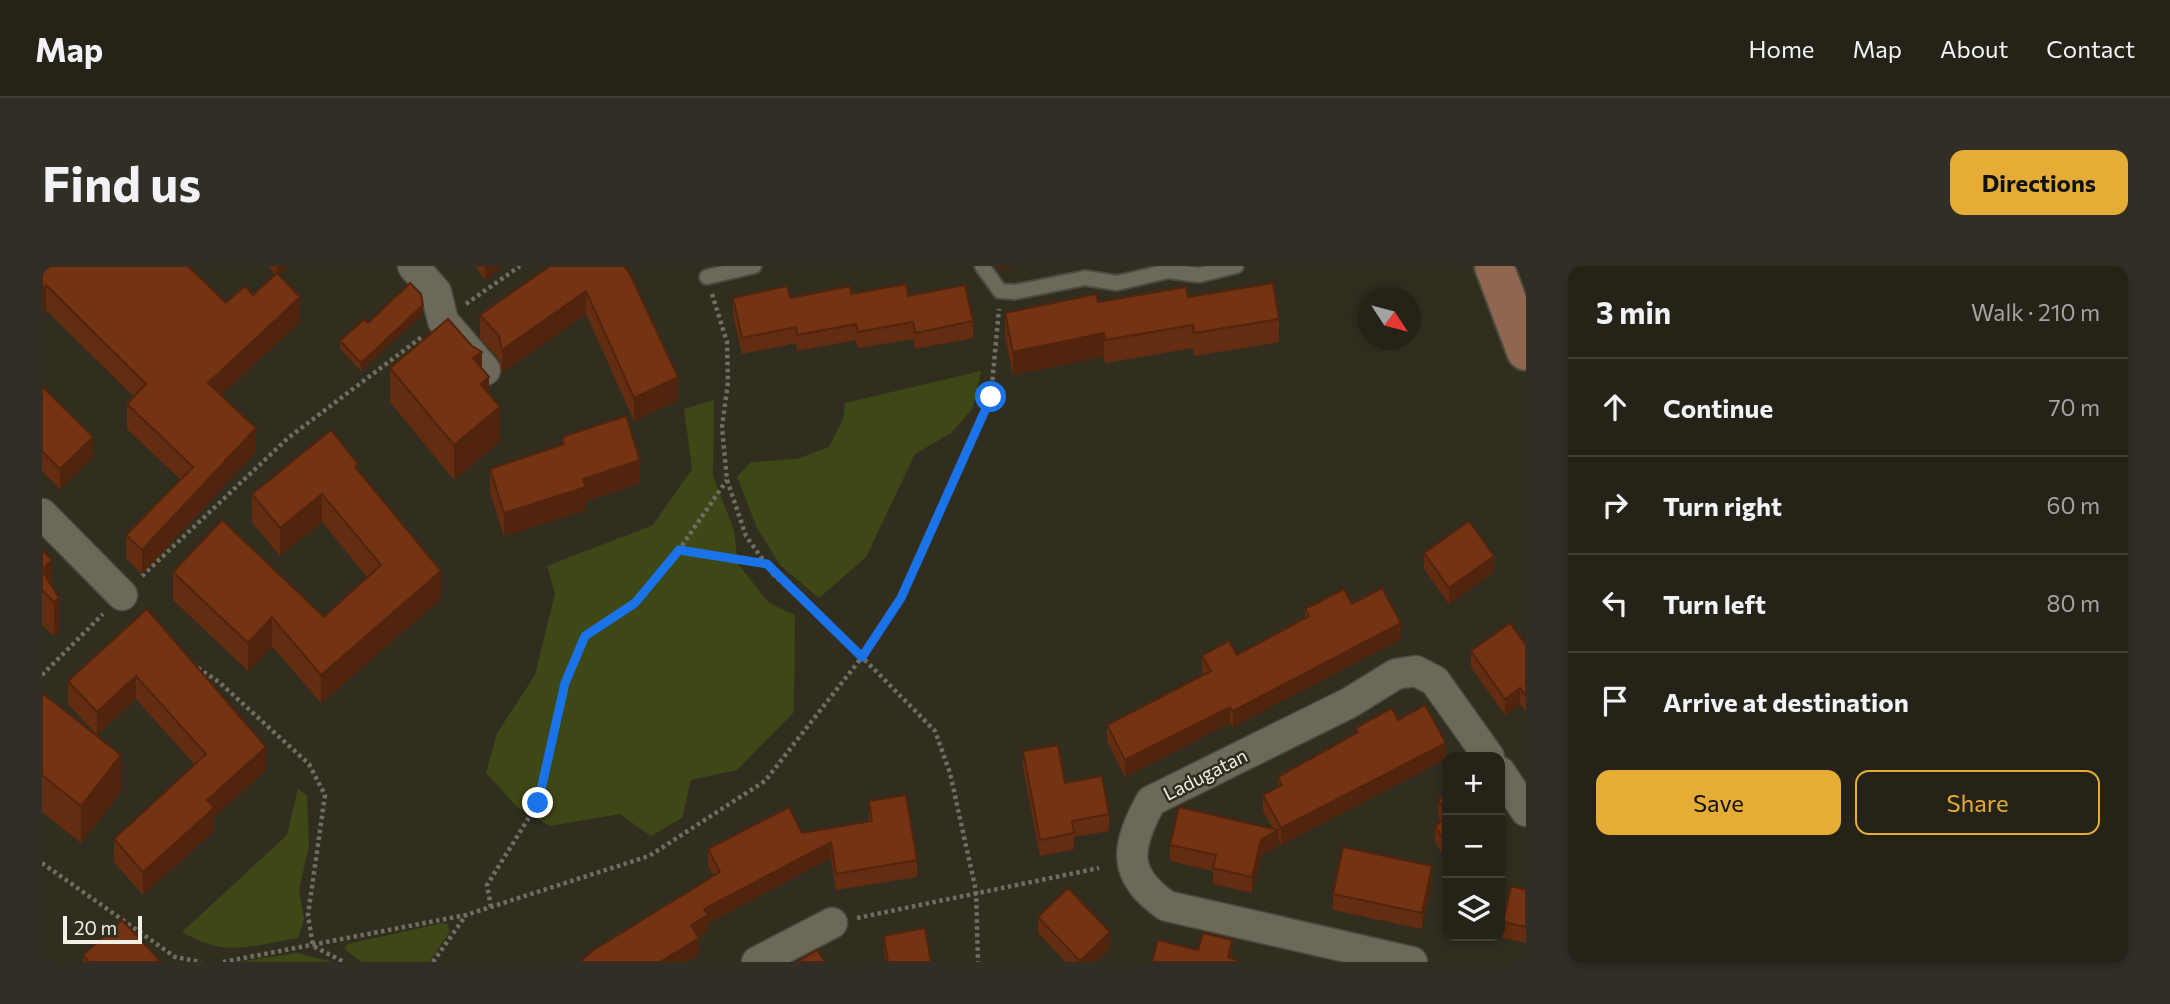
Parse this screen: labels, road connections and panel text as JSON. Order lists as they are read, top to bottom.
{
  "streets": {
    "street": ["Ladugatan"]
  },
  "scale_bar": "20 m",
  "north": "bottom right",
  "page": {
    "header": "Map",
    "nav": [
      "Home",
      "Map",
      "About",
      "Contact"
    ],
    "buttons": [
      "Directions",
      ["Save", "Share"]
    ],
    "title": "Find us",
    "heading": ["3 min", "Walk · 210 m"],
    "list": [
      ["Continue", "70 m"],
      ["Turn right", "60 m"],
      ["Turn left", "80 m"],
      "Arrive at destination"
    ],
    "map_buttons": ["+", "−"],
    "scale": "20 m"
  }
}
